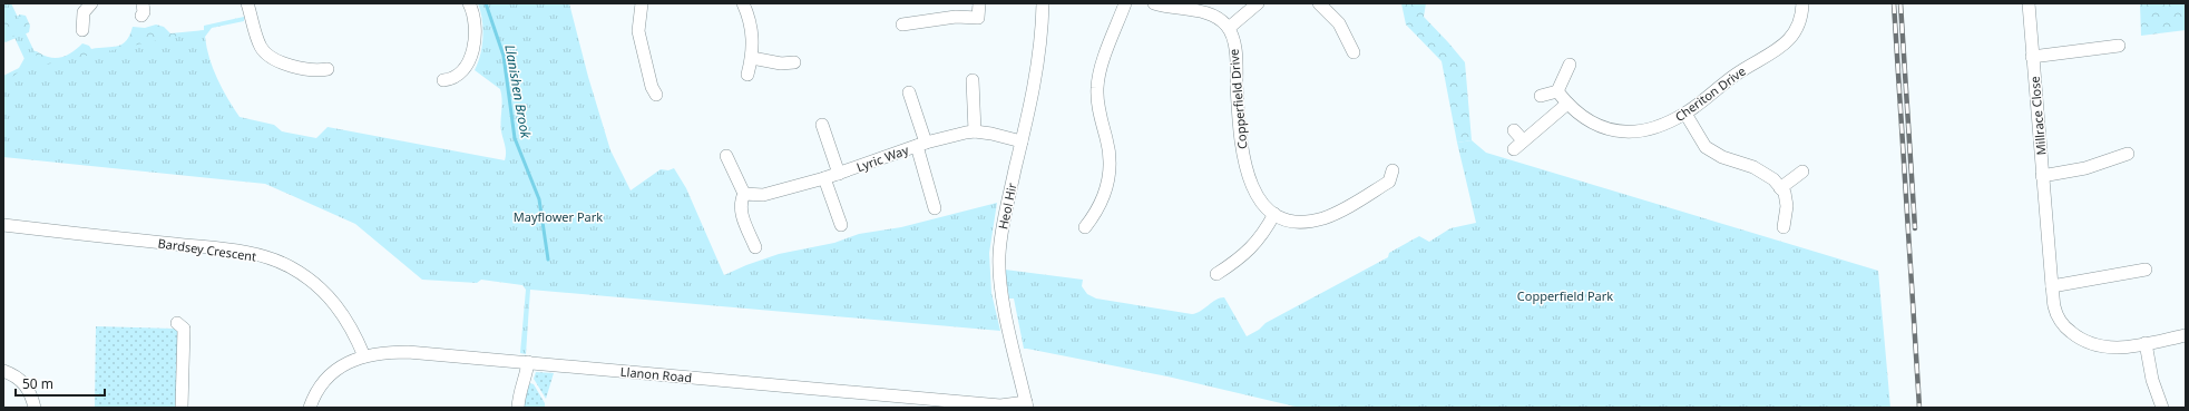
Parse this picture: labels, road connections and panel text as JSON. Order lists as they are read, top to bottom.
{
  "streets": {
    "street": [
      "Cheriton Drive",
      "Copperfield Drive",
      "Millrace Close",
      "Lyric Way",
      "Heol Hir",
      "Bardsey Crescent",
      "Llanon Road"
    ]
  },
  "crossings": [
    ["Lyric Way", "Heol Hir"],
    ["Heol Hir", "Llanon Road"],
    ["Bardsey Crescent", "Llanon Road"]
  ],
  "water": ["Llanishen Brook"],
  "parks": ["Mayflower Park", "Copperfield Park"],
  "scale_bar": "50 m"
}
